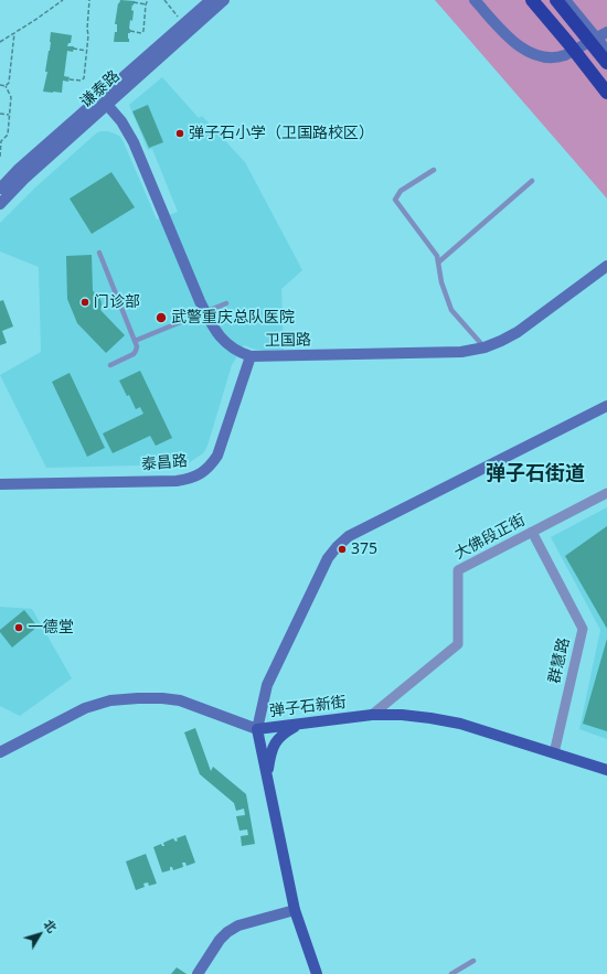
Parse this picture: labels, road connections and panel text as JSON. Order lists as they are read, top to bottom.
{
  "streets": {
    "main road": ["弹子石新街"],
    "street": [
      "谦泰路",
      "卫国路",
      "泰昌路",
      "大佛段正街",
      "群慧路"
    ]
  },
  "crossings": [
    ["谦泰路", "卫国路"],
    ["卫国路", "泰昌路"],
    ["大佛段正街", "群慧路"],
    ["大佛段正街", "弹子石新街"],
    ["群慧路", "弹子石新街"]
  ],
  "districts": ["弹子石街道"],
  "places": [
    "弹子石小学（卫国路校区）",
    "门诊部",
    "武警重庆总队医院",
    "375",
    "一德堂"
  ],
  "north": "top right"
}
